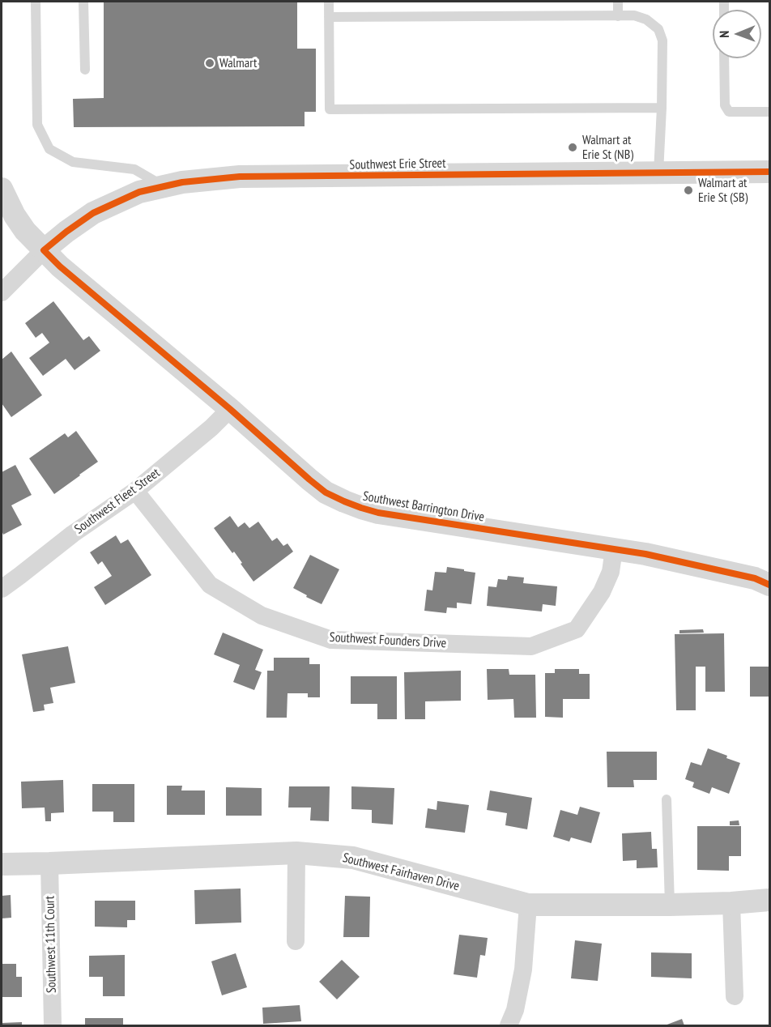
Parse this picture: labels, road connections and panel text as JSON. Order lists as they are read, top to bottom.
{
  "streets": {
    "street": [
      "Southwest Erie Street",
      "Southwest Fleet Street",
      "Southwest Barrington Drive",
      "Southwest Founders Drive",
      "Southwest Fairhaven Drive",
      "Southwest 11th Court"
    ]
  },
  "crossings": [
    ["Southwest Erie Street", "Southwest Barrington Drive"],
    ["Southwest Fleet Street", "Southwest Barrington Drive"],
    ["Southwest Fleet Street", "Southwest Founders Drive"],
    ["Southwest Barrington Drive", "Southwest Founders Drive"],
    ["Southwest Fairhaven Drive", "Southwest 11th Court"]
  ],
  "places": ["Walmart", "Walmart at Erie St (NB)", "Walmart at Erie St (SB)"],
  "north": "left"
}
